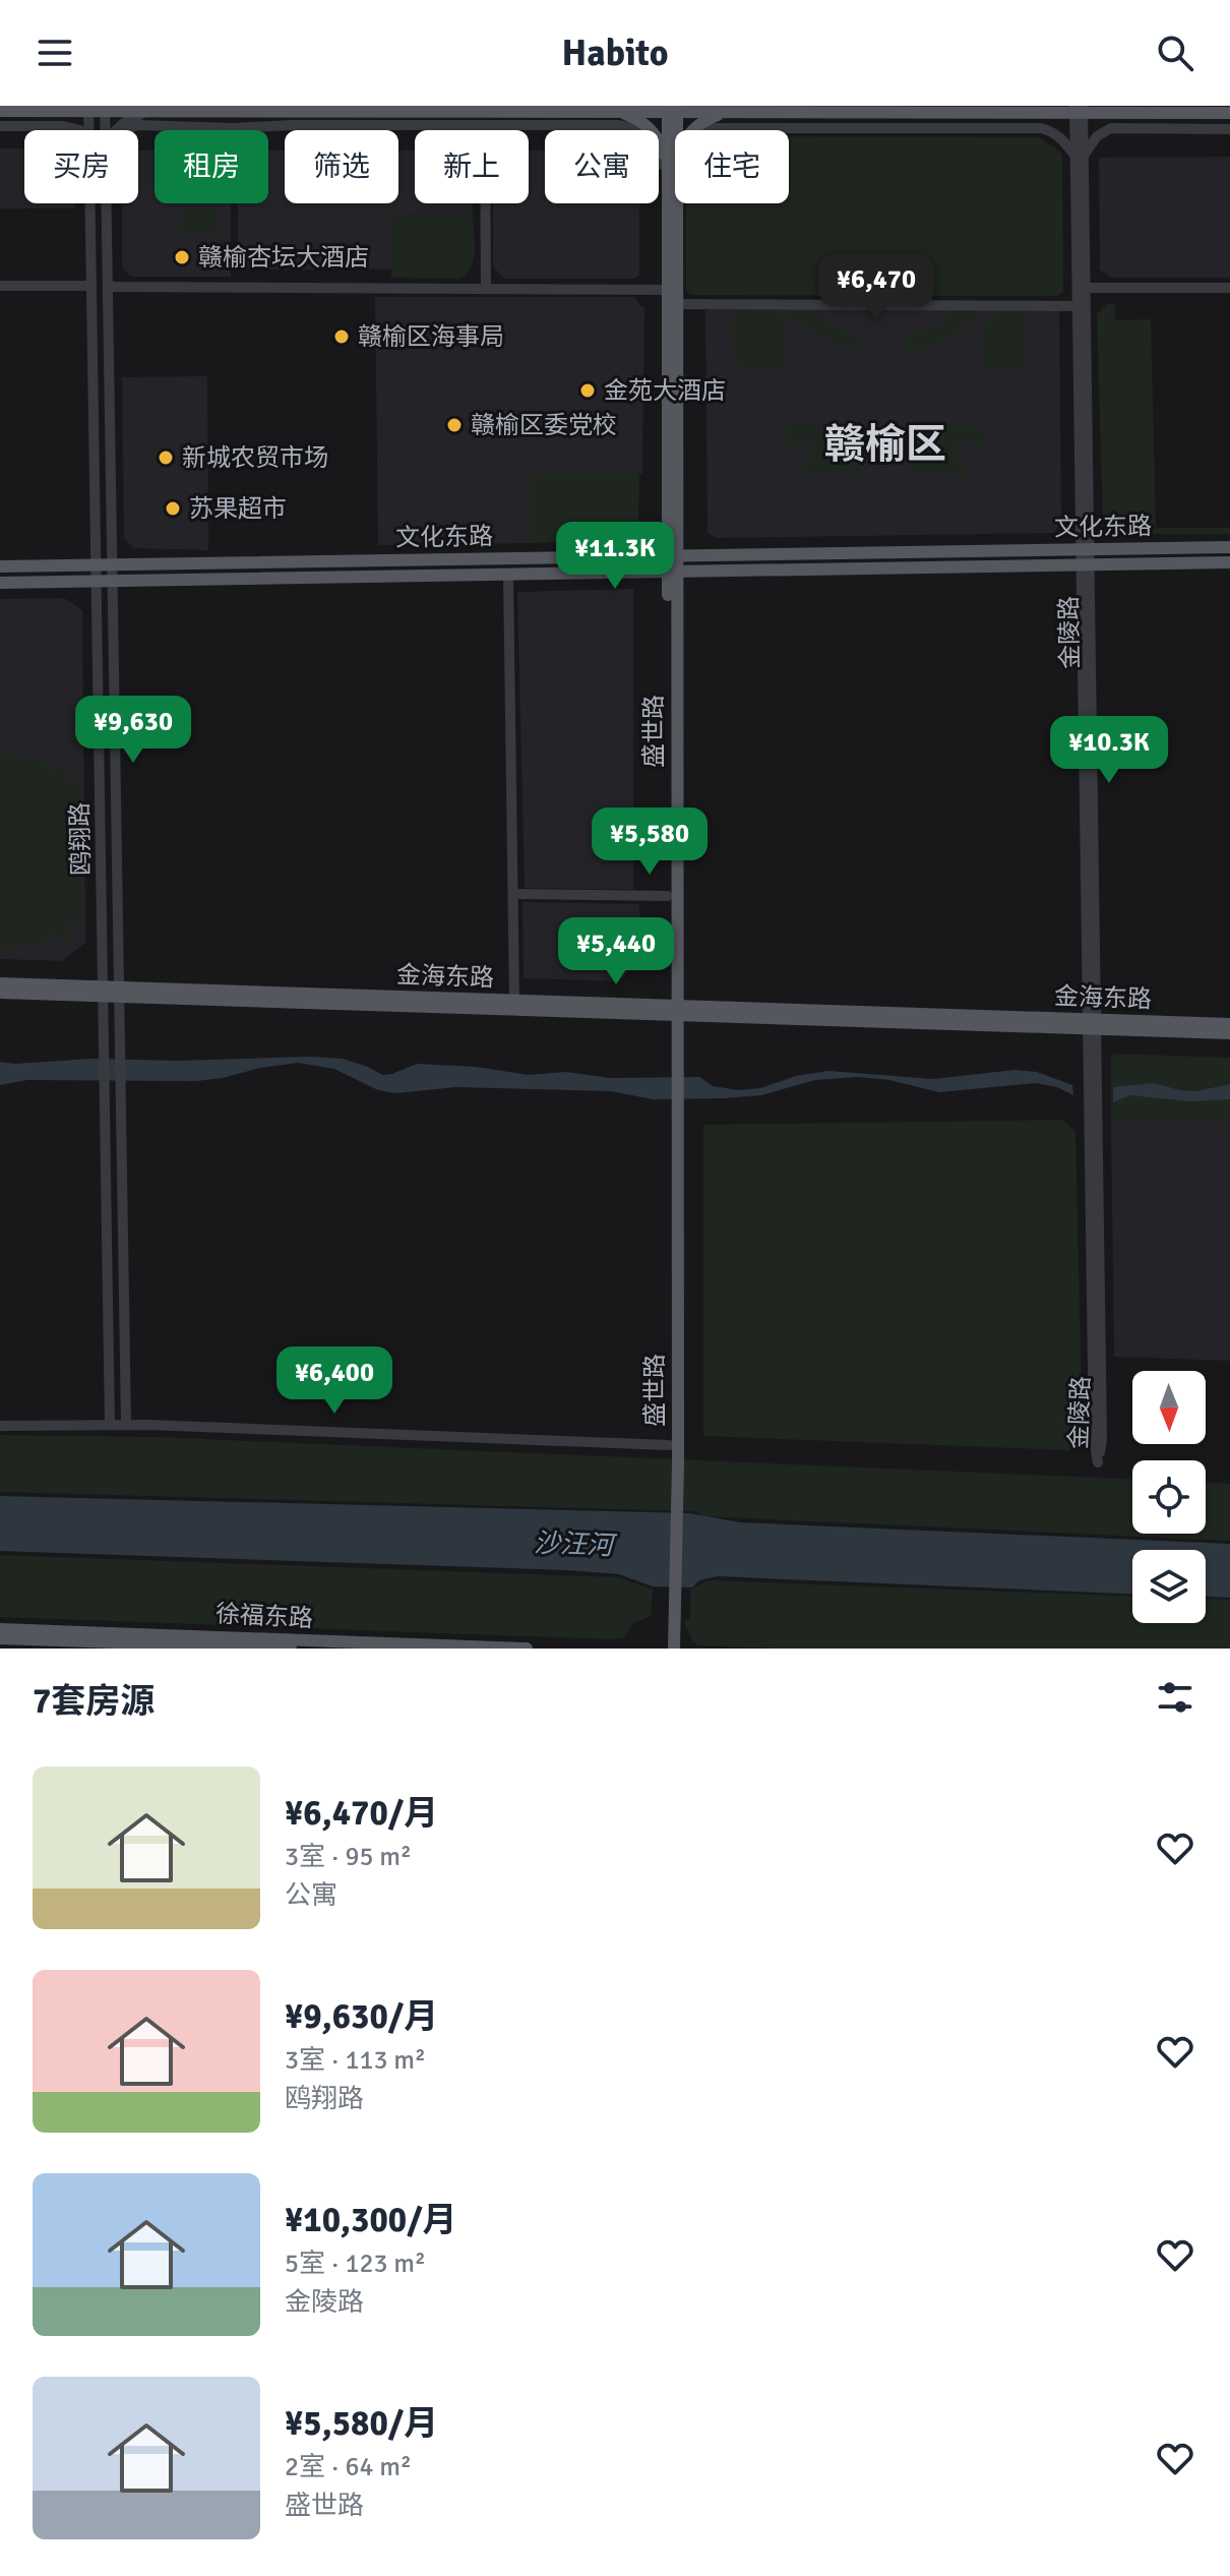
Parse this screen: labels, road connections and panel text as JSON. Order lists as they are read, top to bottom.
{
  "streets": {
    "main road": [
      "文化东路",
      "盛世路",
      "金海东路",
      "徐福东路"
    ],
    "street": ["金陵路", "鸥翔路"]
  },
  "crossings": [
    ["文化东路", "金陵路"],
    ["文化东路", "盛世路"],
    ["文化东路", "鸥翔路"],
    ["金陵路", "金海东路"],
    ["盛世路", "金海东路"],
    ["鸥翔路", "金海东路"]
  ],
  "districts": ["赣榆区"],
  "water": ["沙汪河"],
  "places": [
    "赣榆杏坛大酒店",
    "赣榆区海事局",
    "金苑大酒店",
    "赣榆区委党校",
    "新城农贸市场",
    "苏果超市"
  ],
  "north": "bottom",
  "page": {
    "header": "Habito",
    "chip": [
      "买房",
      "租房",
      "筛选",
      "新上",
      "公寓",
      "住宅"
    ],
    "price": [
      "¥6,470",
      "¥11.3K",
      "¥9,630",
      "¥10.3K",
      "¥5,580",
      "¥5,440",
      "¥6,400"
    ],
    "heading": "7套房源",
    "list": [
      {
        "name": "¥6,470/月",
        "note": "3室 · 95 m² · 公寓"
      },
      {
        "name": "¥9,630/月",
        "note": "3室 · 113 m² · 鸥翔路"
      },
      {
        "name": "¥10,300/月",
        "note": "5室 · 123 m² · 金陵路"
      },
      {
        "name": "¥5,580/月",
        "note": "2室 · 64 m² · 盛世路"
      }
    ]
  }
}
